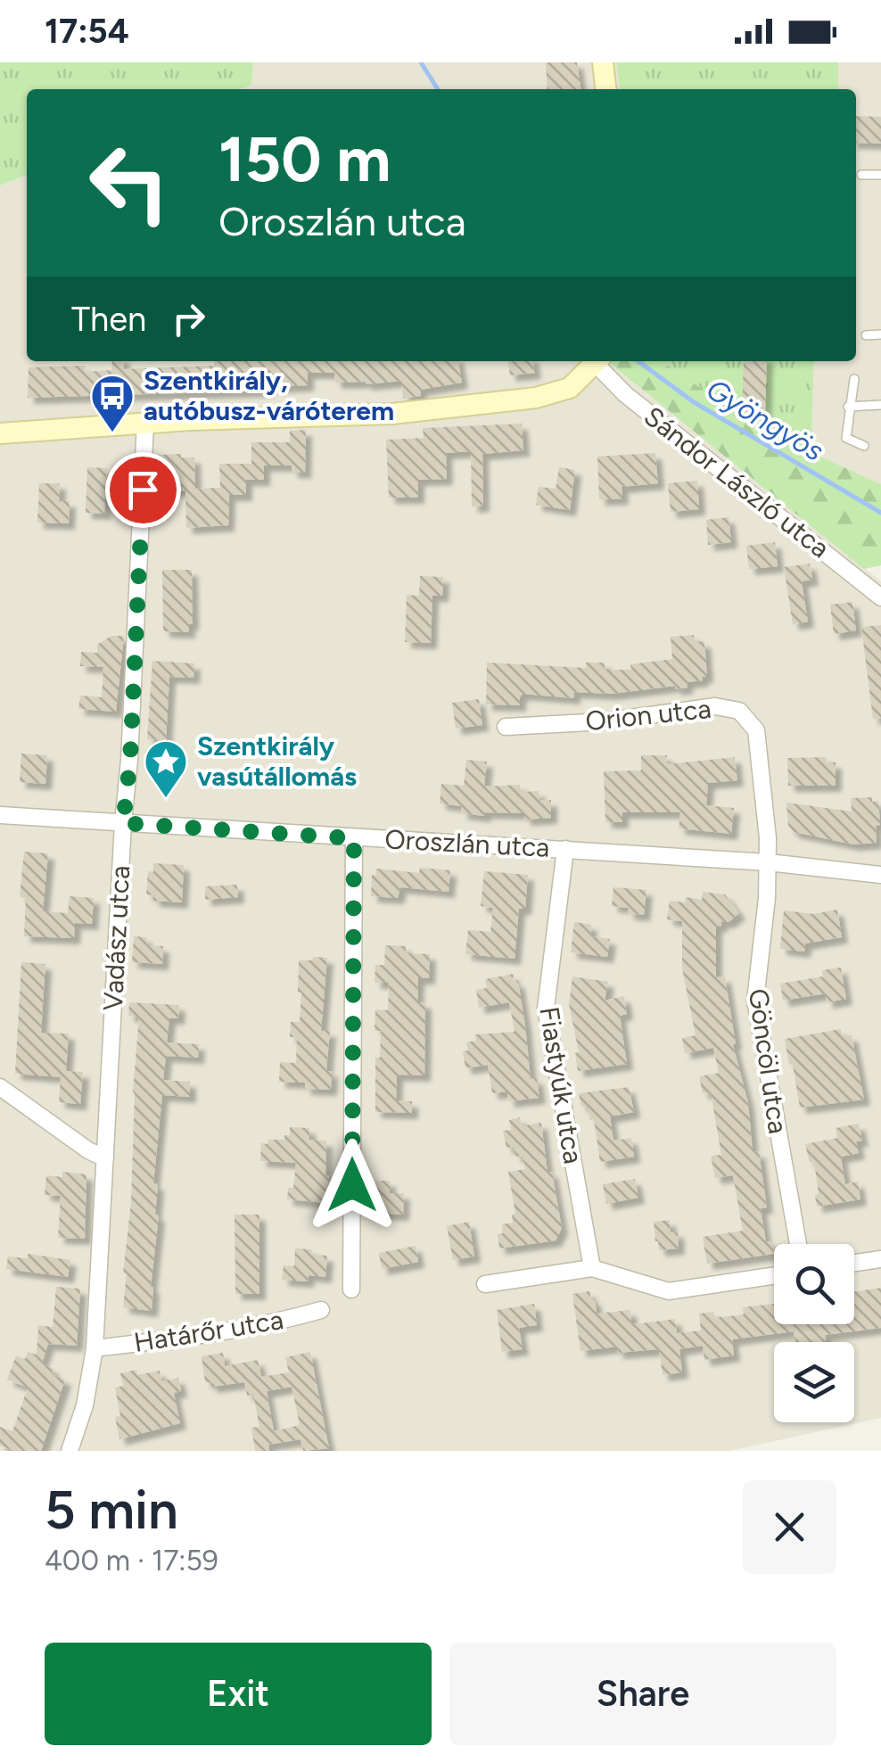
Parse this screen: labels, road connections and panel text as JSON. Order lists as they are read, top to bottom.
{
  "streets": {
    "street": [
      "Sándor László utca",
      "Orion utca",
      "Oroszlán utca",
      "Vadász utca",
      "Göncöl utca",
      "Fiastyúk utca",
      "Határőr utca"
    ]
  },
  "crossings": [
    ["Orion utca", "Oroszlán utca"],
    ["Orion utca", "Göncöl utca"],
    ["Oroszlán utca", "Vadász utca"],
    ["Oroszlán utca", "Göncöl utca"],
    ["Oroszlán utca", "Fiastyúk utca"],
    ["Vadász utca", "Határőr utca"]
  ],
  "water": ["Gyöngyös"],
  "places": {
    "bus stop": ["Szentkirály, autóbusz-váróterem"],
    "place": ["Szentkirály vasútállomás"]
  },
  "page": {
    "status": "17:54",
    "turn": ["150 m", "Oroszlán utca"],
    "then": "Then",
    "heading": ["5 min", "400 m · 17:59"],
    "buttons": ["Exit", "Share"]
  }
}
